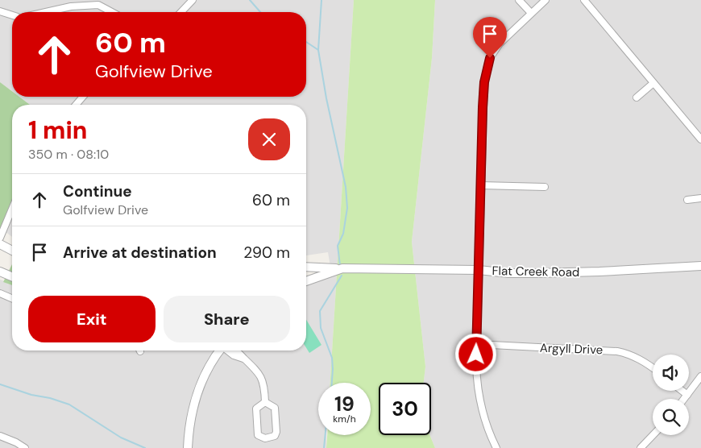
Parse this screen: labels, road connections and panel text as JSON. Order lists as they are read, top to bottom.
{
  "streets": {
    "street": ["Flat Creek Road", "Argyll Drive"]
  },
  "page": {
    "turn": ["60 m", "Golfview Drive"],
    "heading": ["1 min", "350 m · 08:10"],
    "list": [
      {
        "name": "Continue",
        "note": "Golfview Drive",
        "value": "60 m"
      },
      {
        "name": "Arrive at destination",
        "value": "290 m"
      }
    ],
    "buttons": ["Exit", "Share"],
    "speed": "19 km/h",
    "limit": "30"
  }
}
